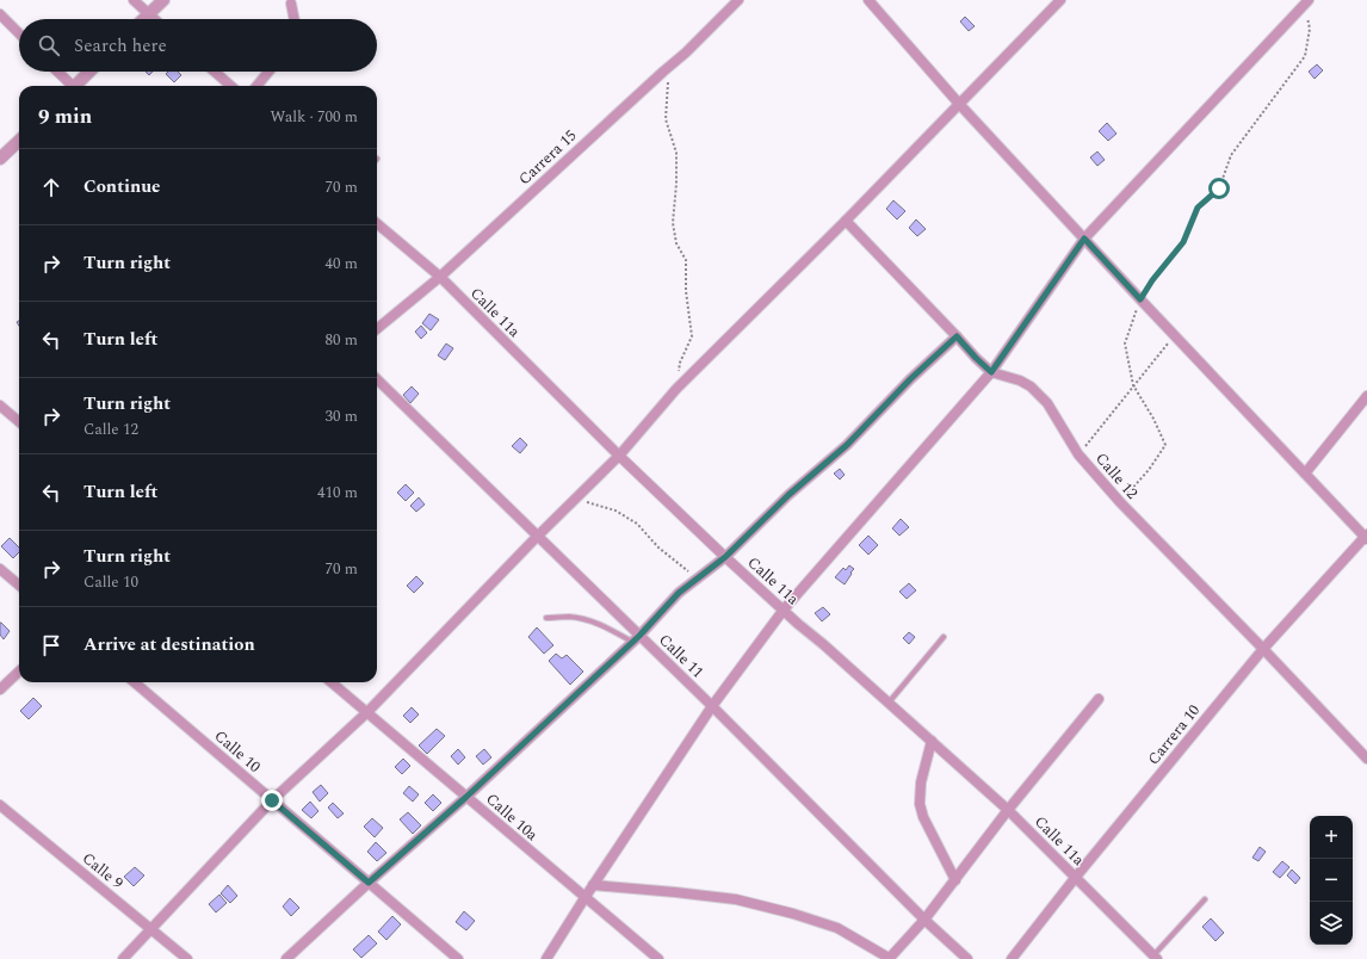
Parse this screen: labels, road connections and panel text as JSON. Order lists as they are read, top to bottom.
{
  "streets": {
    "street": [
      "Carrera 15",
      "Calle 11a",
      "Calle 12",
      "Calle 11",
      "Carrera 10",
      "Calle 10",
      "Calle 10a",
      "Calle 9"
    ]
  },
  "crossings": [
    ["Carrera 15", "Calle 11a"],
    ["Calle 11a", "Carrera 10"],
    ["Calle 12", "Carrera 10"]
  ],
  "page": {
    "search": "Search here",
    "heading": ["9 min", "Walk · 700 m"],
    "list": [
      ["Continue", "70 m"],
      ["Turn right", "40 m"],
      ["Turn left", "80 m"],
      ["Turn right", "Calle 12", "30 m"],
      ["Turn left", "410 m"],
      ["Turn right", "Calle 10", "70 m"],
      "Arrive at destination"
    ],
    "map_buttons": ["+", "−"]
  }
}
